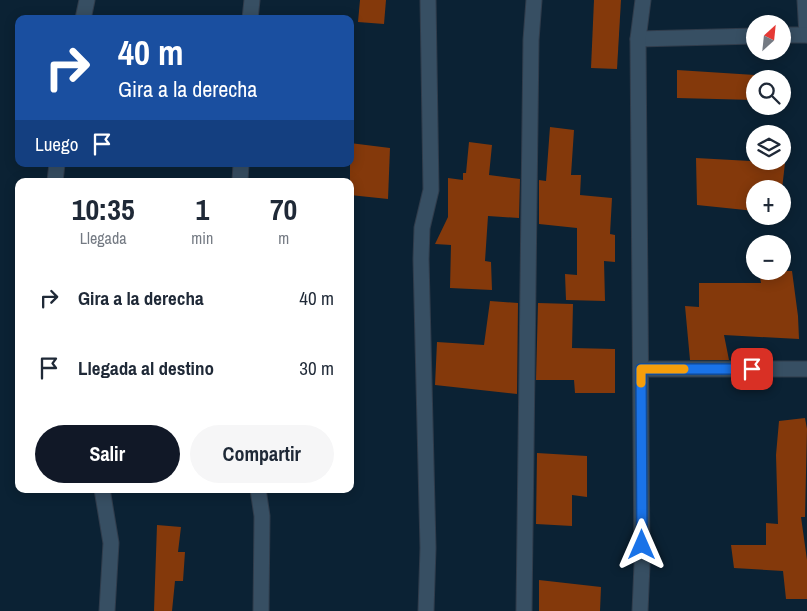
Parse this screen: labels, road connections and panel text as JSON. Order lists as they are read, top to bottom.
{
  "north": "top right",
  "page": {
    "map_buttons": ["+", "−"],
    "turn": ["40 m", "Gira a la derecha"],
    "then": "Luego",
    "eta": [
      "10:35",
      "Llegada",
      "1",
      "min",
      "70",
      "m"
    ],
    "list": [
      {
        "name": "Gira a la derecha",
        "value": "40 m"
      },
      {
        "name": "Llegada al destino",
        "value": "30 m"
      }
    ],
    "buttons": ["Salir", "Compartir"]
  }
}
